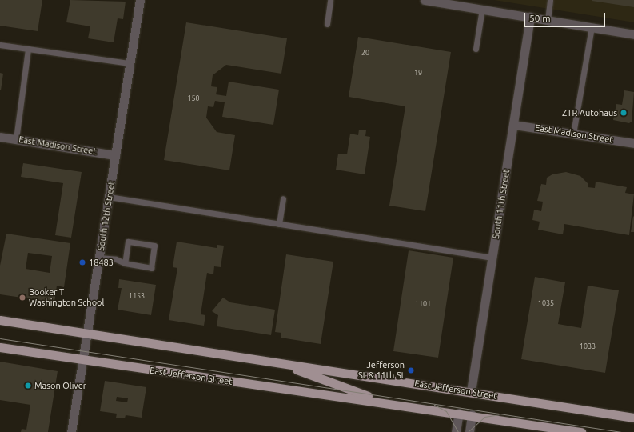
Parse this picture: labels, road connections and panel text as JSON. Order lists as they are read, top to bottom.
{
  "streets": {
    "main road": ["East Jefferson Street"],
    "street": ["East Madison Street", "South 11th Street", "South 12th Street"]
  },
  "crossings": [
    ["East Madison Street", "South 11th Street"],
    ["East Madison Street", "South 12th Street"],
    ["South 11th Street", "East Jefferson Street"],
    ["South 12th Street", "East Jefferson Street"]
  ],
  "places": [
    "ZTR Autohaus",
    "18483",
    "Booker T Washington School",
    "Jefferson St & 11th St",
    "Mason Oliver"
  ],
  "house_numbers": [
    "20",
    "19",
    "150",
    "1153",
    "1035",
    "1101",
    "1033"
  ],
  "scale_bar": "50 m"
}
